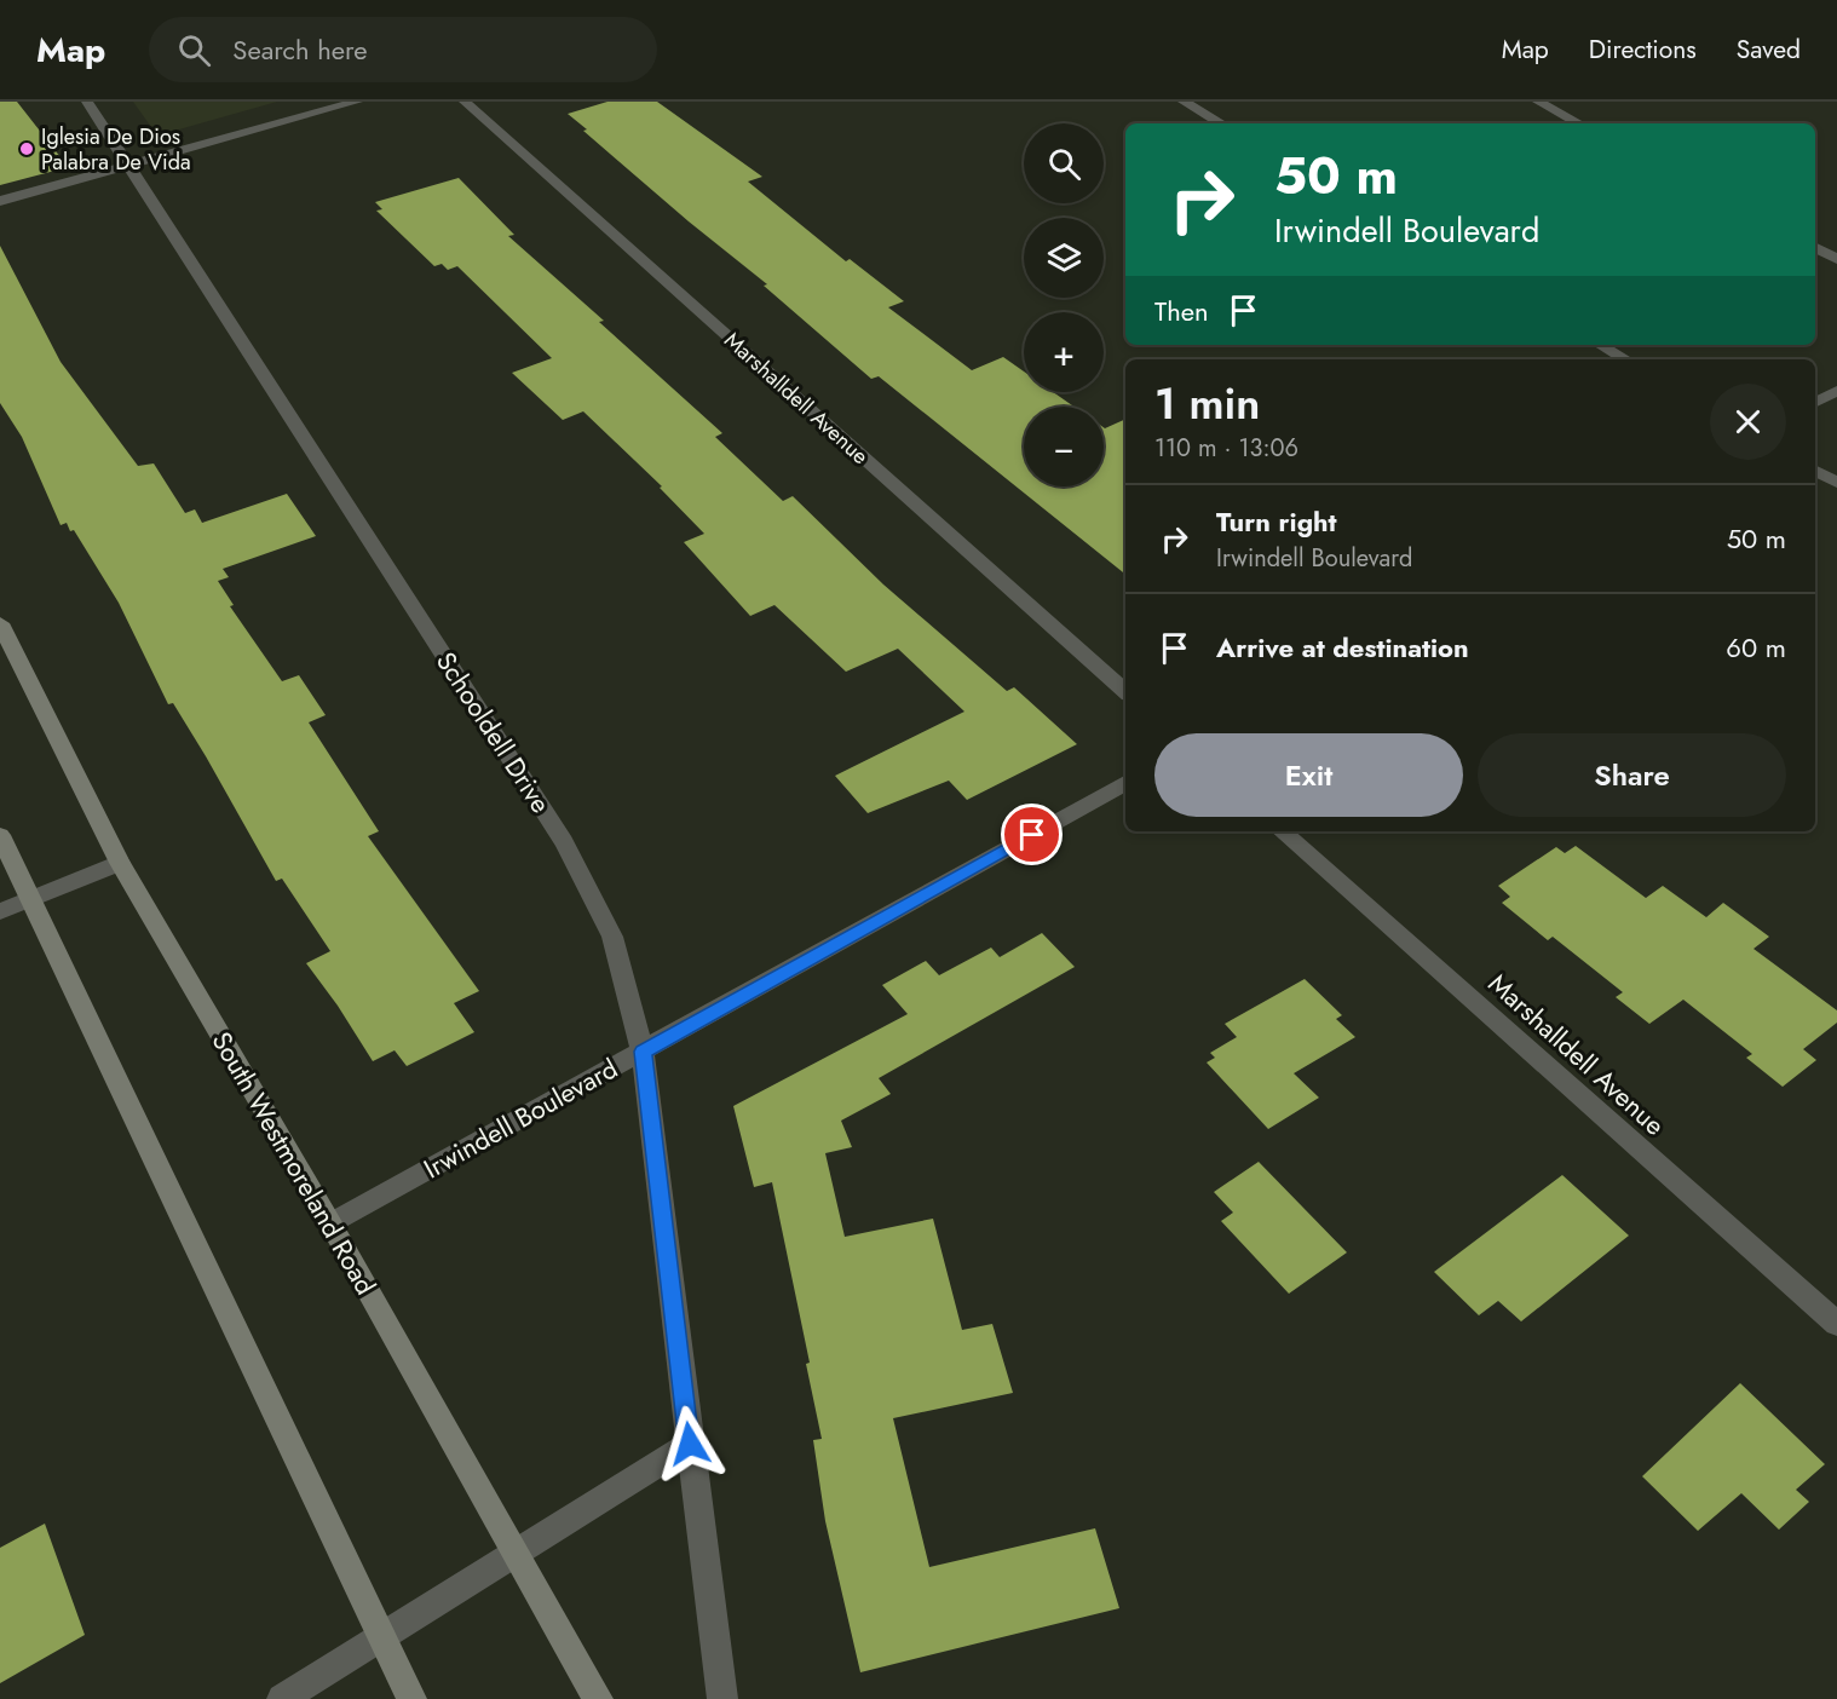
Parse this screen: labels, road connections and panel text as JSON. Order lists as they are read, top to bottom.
{
  "streets": {
    "main road": ["South Westmoreland Road"],
    "street": ["Marshalldell Avenue", "Schooldell Drive", "Irwindell Boulevard"]
  },
  "crossings": [
    ["Schooldell Drive", "Irwindell Boulevard"],
    ["Irwindell Boulevard", "South Westmoreland Road"]
  ],
  "places": ["Iglesia De Dios Palabra De Vida"],
  "page": {
    "header": "Map",
    "search": "Search here",
    "nav": ["Map", "Directions", "Saved"],
    "map_buttons": ["+", "−"],
    "turn": ["50 m", "Irwindell Boulevard"],
    "then": "Then",
    "heading": ["1 min", "110 m · 13:06"],
    "list": [
      {
        "name": "Turn right",
        "note": "Irwindell Boulevard",
        "value": "50 m"
      },
      {
        "name": "Arrive at destination",
        "value": "60 m"
      }
    ],
    "buttons": ["Exit", "Share"]
  }
}
